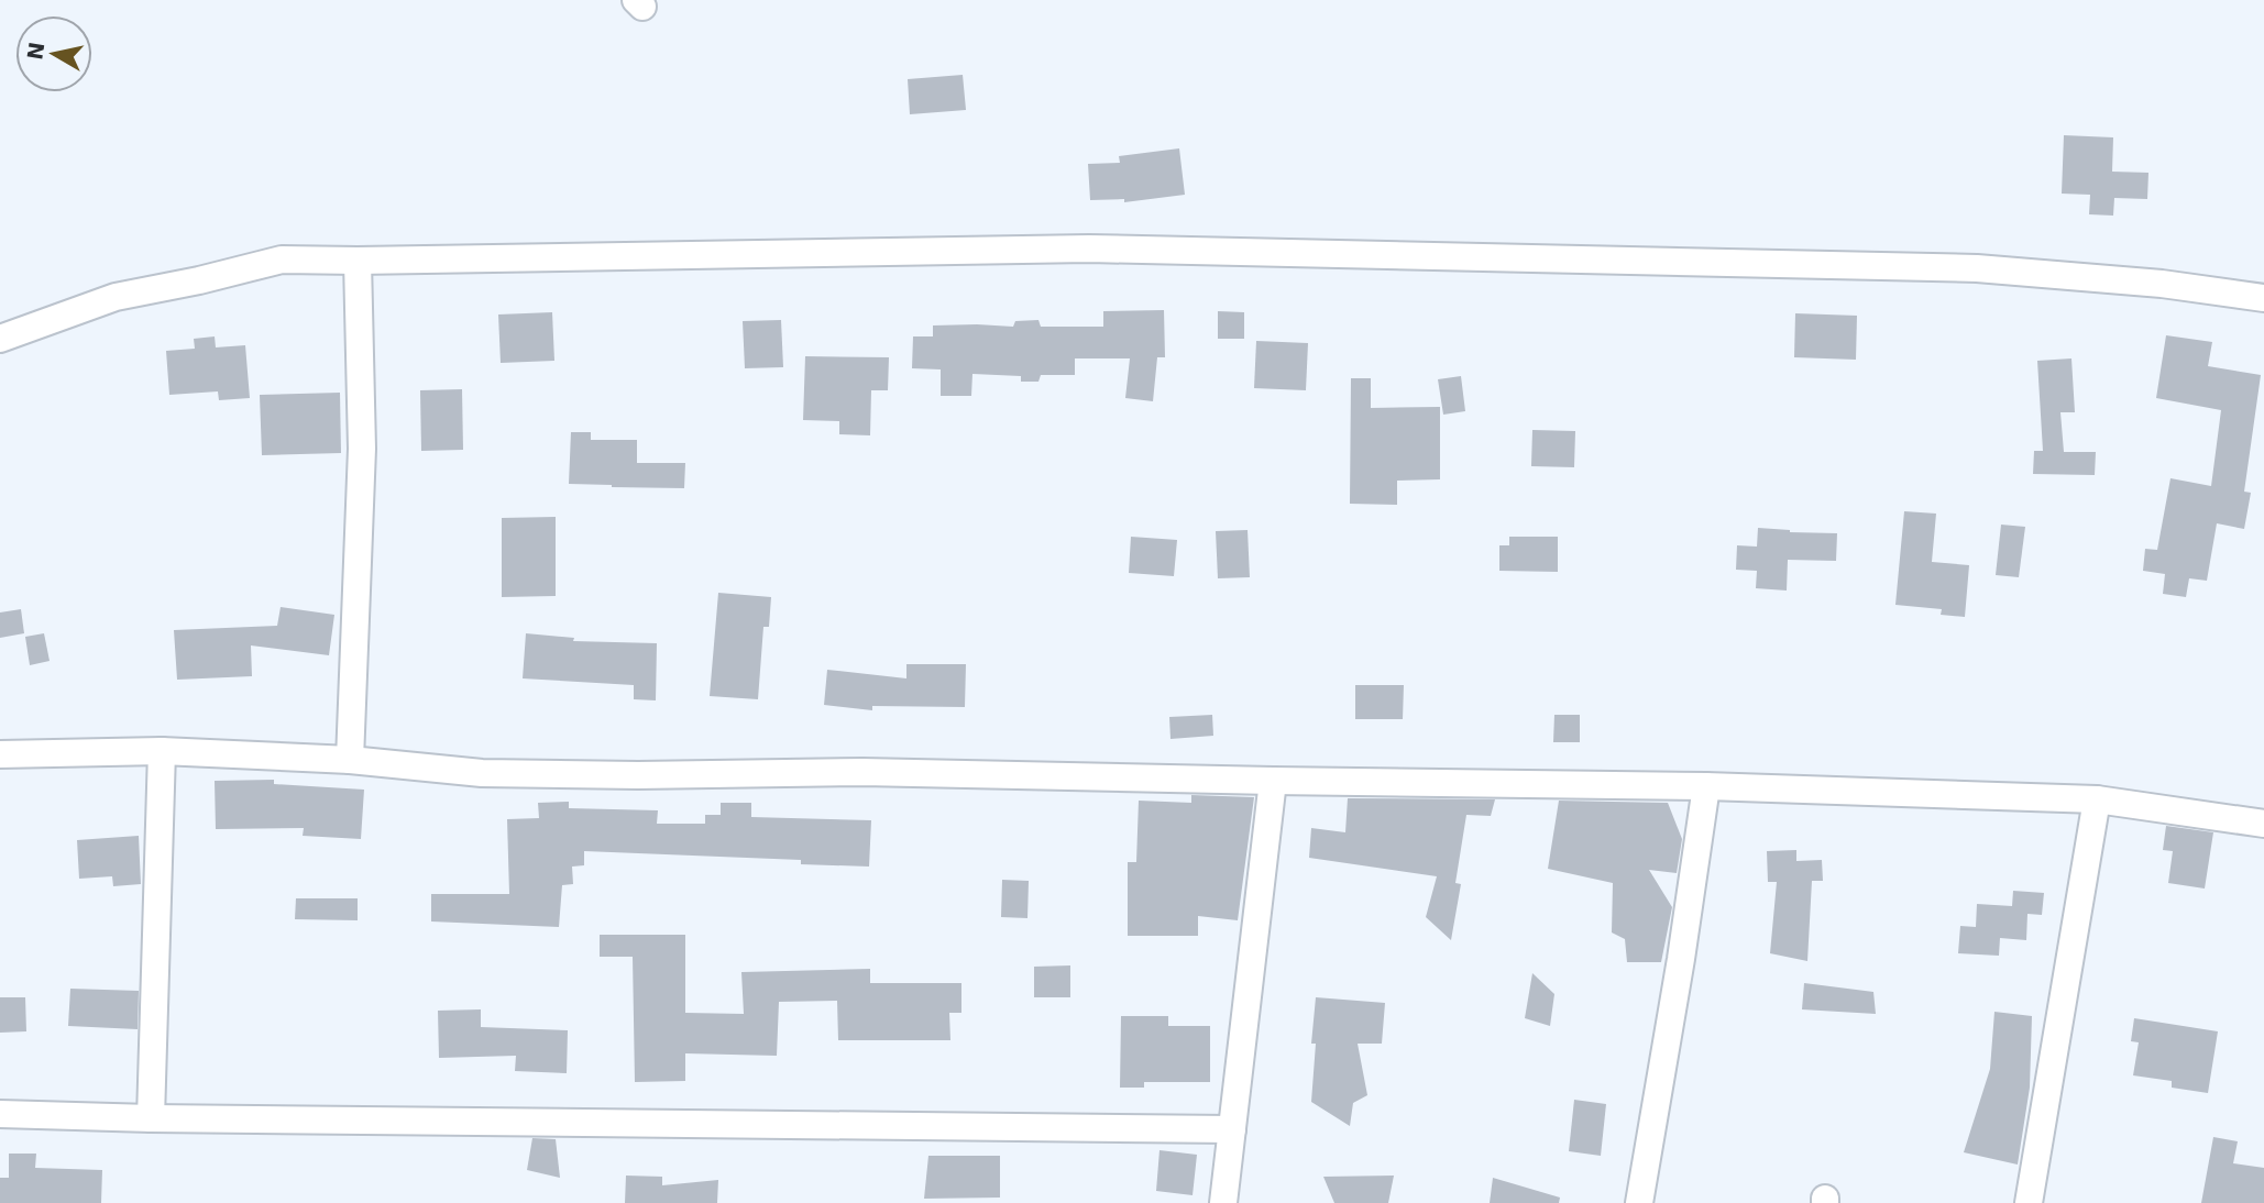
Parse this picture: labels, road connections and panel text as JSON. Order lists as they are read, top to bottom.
{
  "north": "left"
}
